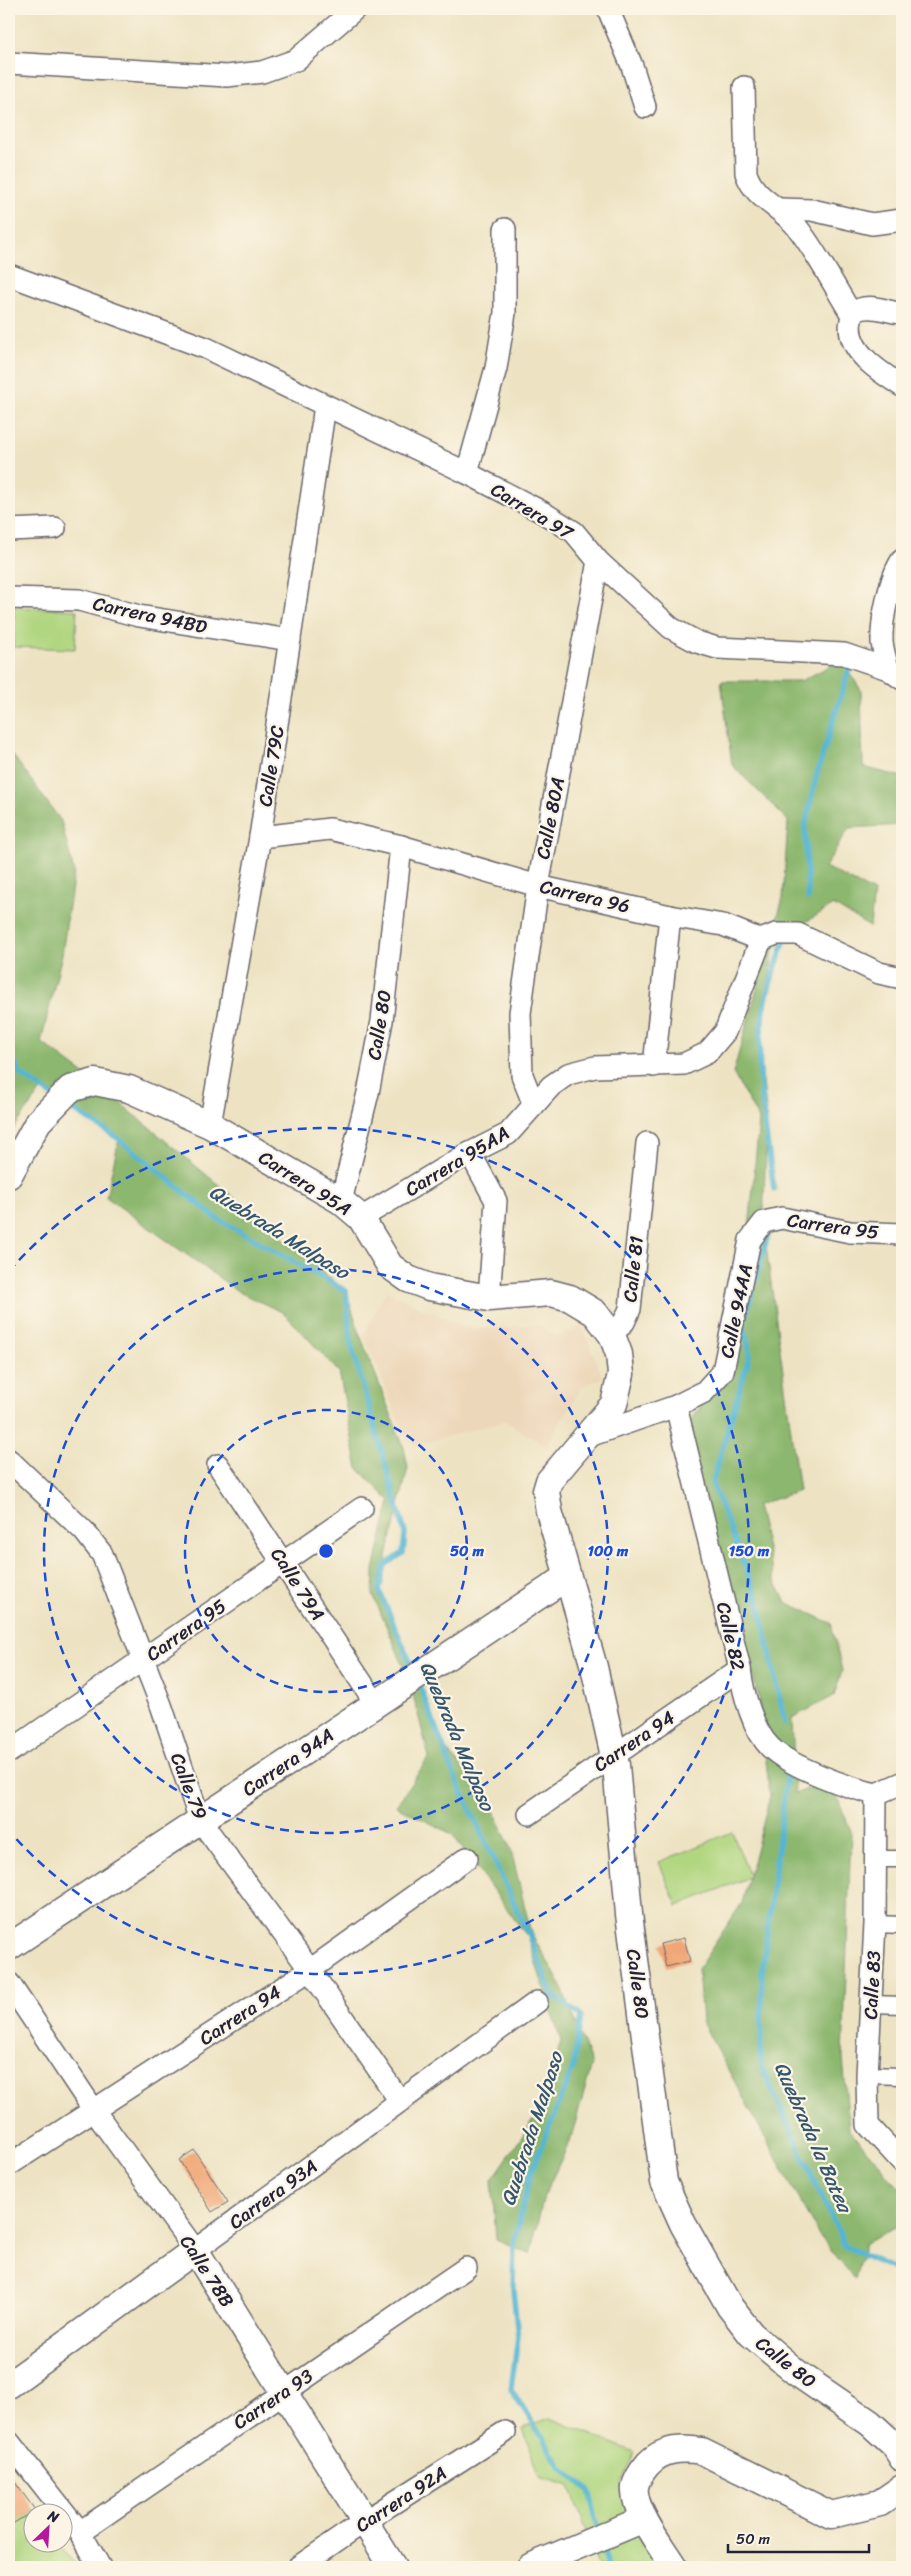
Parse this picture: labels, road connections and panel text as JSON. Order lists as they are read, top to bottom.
{
  "streets": {
    "street": [
      "Carrera 97",
      "Carrera 94BD",
      "Calle 79C",
      "Calle 80A",
      "Carrera 96",
      "Calle 80",
      "Carrera 95AA",
      "Carrera 95A",
      "Carrera 95",
      "Calle 81",
      "Calle 94AA",
      "Calle 79A",
      "Calle 82",
      "Carrera 94",
      "Carrera 94A",
      "Calle 79",
      "Calle 83",
      "Carrera 93A",
      "Calle 78B",
      "Carrera 93",
      "Carrera 92A"
    ]
  },
  "crossings": [
    ["Carrera 97", "Calle 79C"],
    ["Carrera 97", "Calle 80A"],
    ["Carrera 94BD", "Calle 79C"],
    ["Calle 79C", "Carrera 96"],
    ["Calle 79C", "Carrera 95A"],
    ["Calle 80A", "Carrera 96"],
    ["Calle 80A", "Carrera 95AA"],
    ["Carrera 96", "Calle 80"],
    ["Carrera 96", "Carrera 95AA"],
    ["Calle 80", "Carrera 95A"],
    ["Calle 80", "Calle 94AA"],
    ["Calle 80", "Carrera 94"],
    ["Calle 80", "Carrera 94A"],
    ["Carrera 95AA", "Carrera 95A"],
    ["Carrera 95A", "Calle 81"],
    ["Carrera 95", "Calle 94AA"],
    ["Carrera 95", "Calle 79A"],
    ["Carrera 95", "Calle 79"],
    ["Calle 94AA", "Calle 82"],
    ["Calle 79A", "Carrera 94A"],
    ["Calle 82", "Carrera 94"],
    ["Calle 82", "Calle 83"],
    ["Carrera 94", "Calle 79"],
    ["Carrera 94", "Calle 78B"],
    ["Carrera 94A", "Calle 79"],
    ["Calle 79", "Carrera 93A"],
    ["Carrera 93A", "Calle 78B"],
    ["Calle 78B", "Carrera 93"],
    ["Calle 78B", "Carrera 92A"]
  ],
  "water": ["Quebrada Malpaso", "Quebrada la Batea"],
  "scale_bar": "50 m",
  "north": "top right",
  "rings": ["50 m", "100 m", "150 m"]
}
